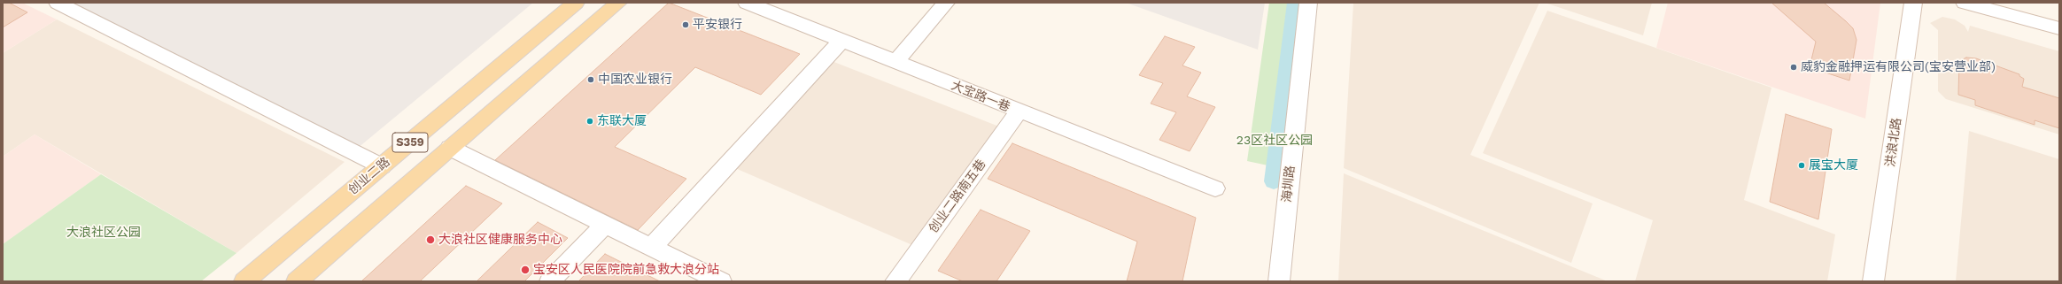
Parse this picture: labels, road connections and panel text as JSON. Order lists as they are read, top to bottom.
{
  "streets": {
    "main road": ["S359", "创业二路"],
    "street": [
      "大宝路一巷",
      "洪浪北路",
      "海圳路",
      "创业二路南五巷"
    ]
  },
  "crossings": [
    ["大宝路一巷", "创业二路南五巷"]
  ],
  "parks": ["23区社区公园", "大浪社区公园"],
  "places": [
    "平安银行",
    "威豹金融押运有限公司(宝安营业部)",
    "中国农业银行",
    "东联大厦",
    "展宝大厦",
    "大浪社区健康服务中心",
    "宝安区人民医院院前急救大浪分站"
  ]
}
